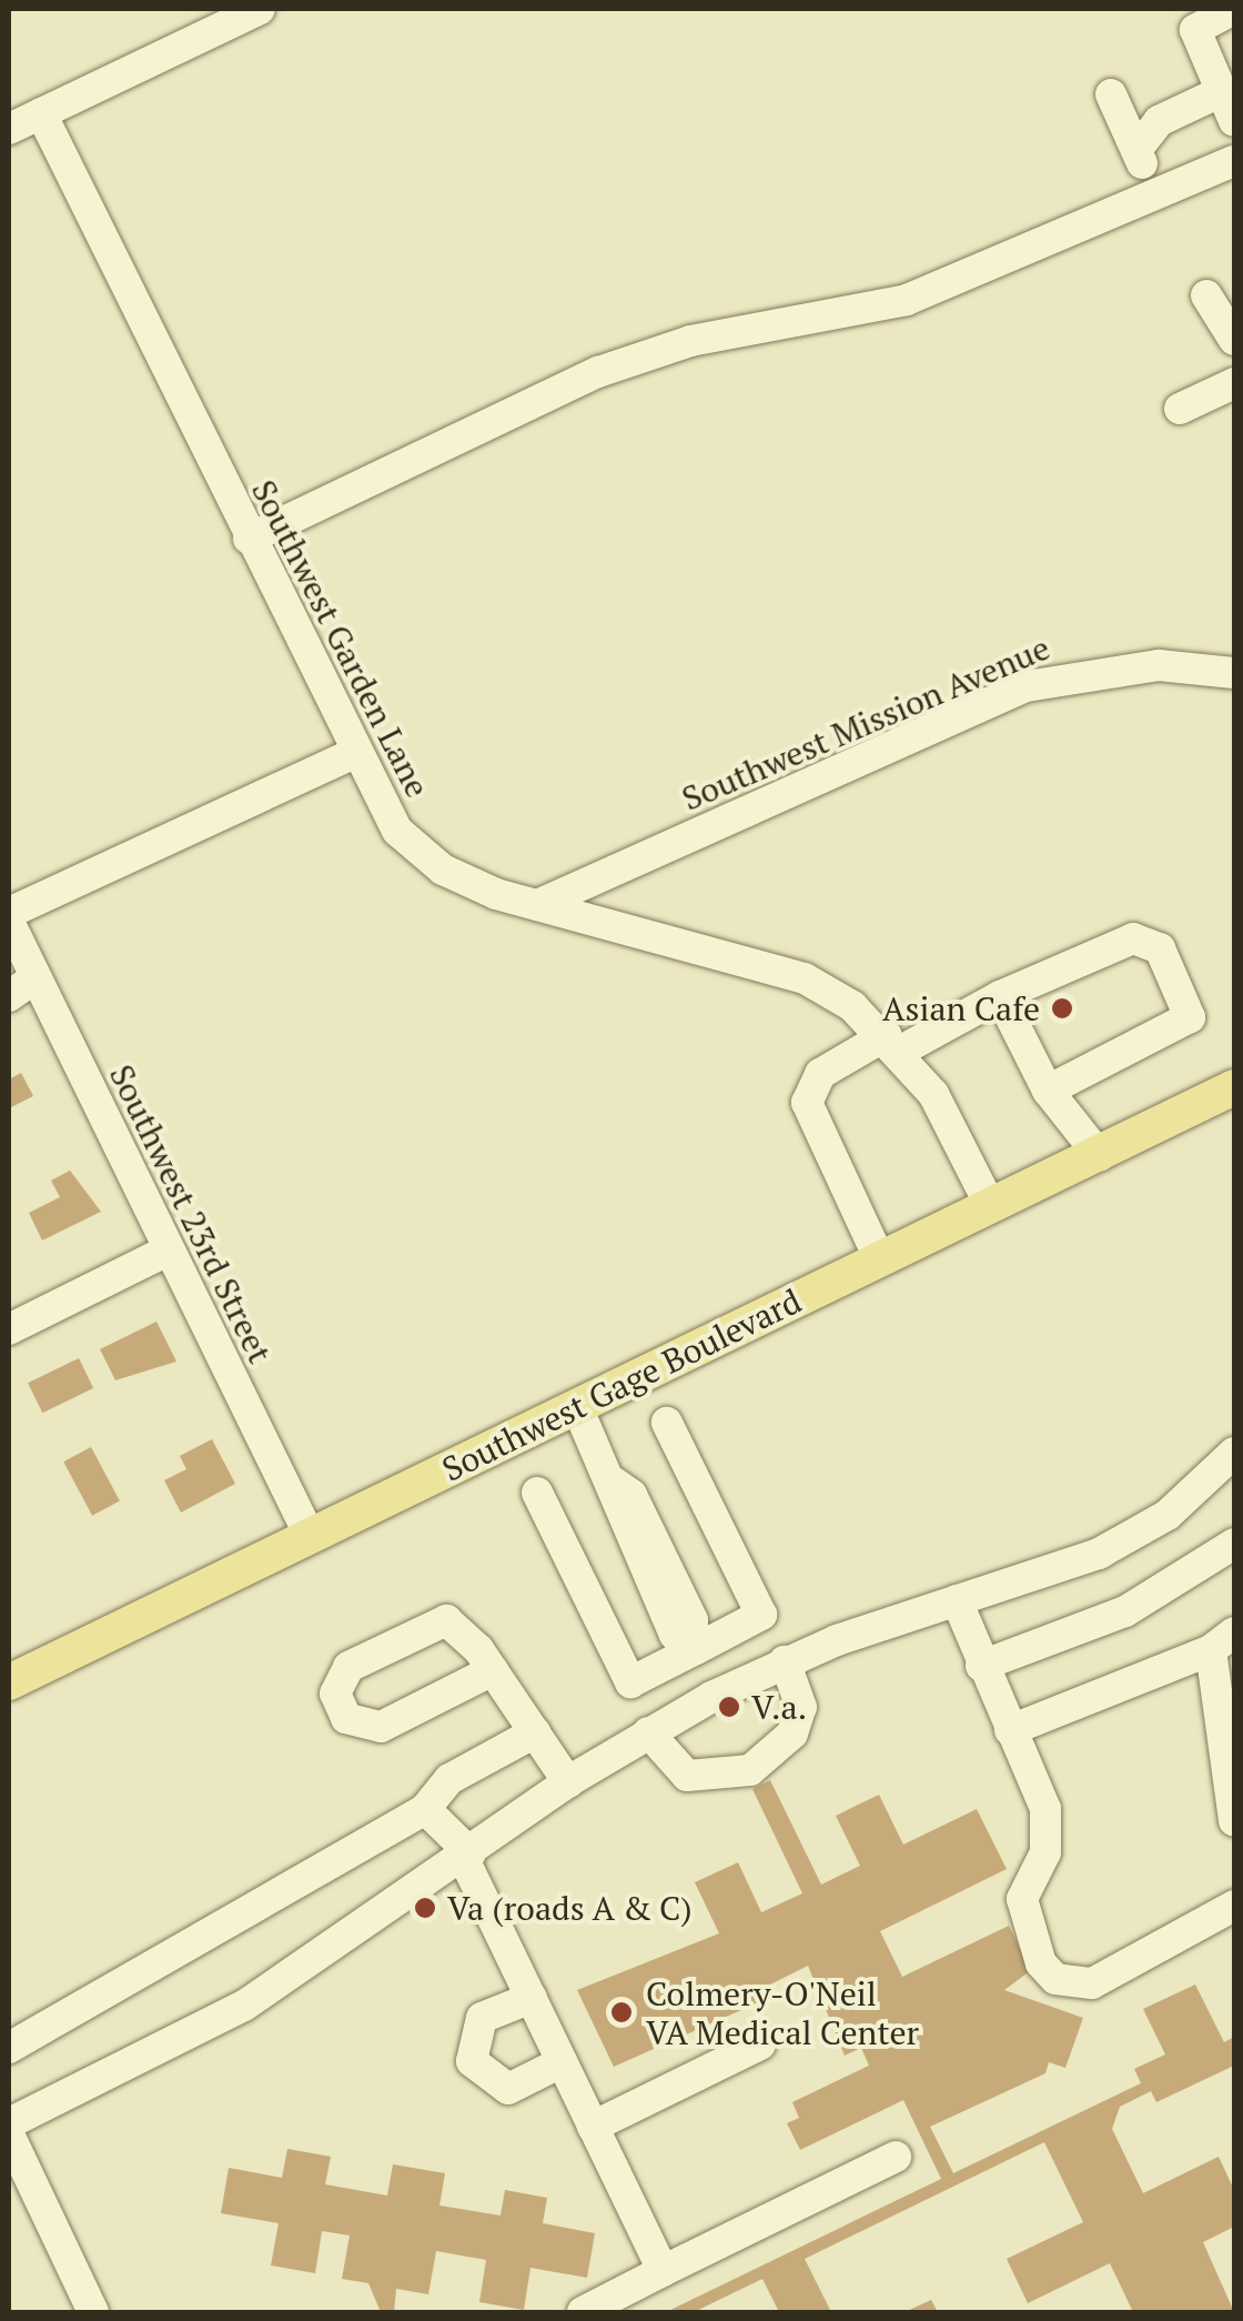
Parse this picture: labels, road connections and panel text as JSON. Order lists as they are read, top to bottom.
{
  "streets": {
    "main road": ["Southwest Gage Boulevard"],
    "street": ["Southwest Garden Lane", "Southwest Mission Avenue", "Southwest 23rd Street"]
  },
  "crossings": [
    ["Southwest Garden Lane", "Southwest Mission Avenue"],
    ["Southwest Garden Lane", "Southwest Gage Boulevard"],
    ["Southwest 23rd Street", "Southwest Gage Boulevard"]
  ],
  "places": [
    "Asian Cafe",
    "V.a.",
    "Va (roads A & C)",
    "Colmery-O'Neil VA Medical Center"
  ]
}
